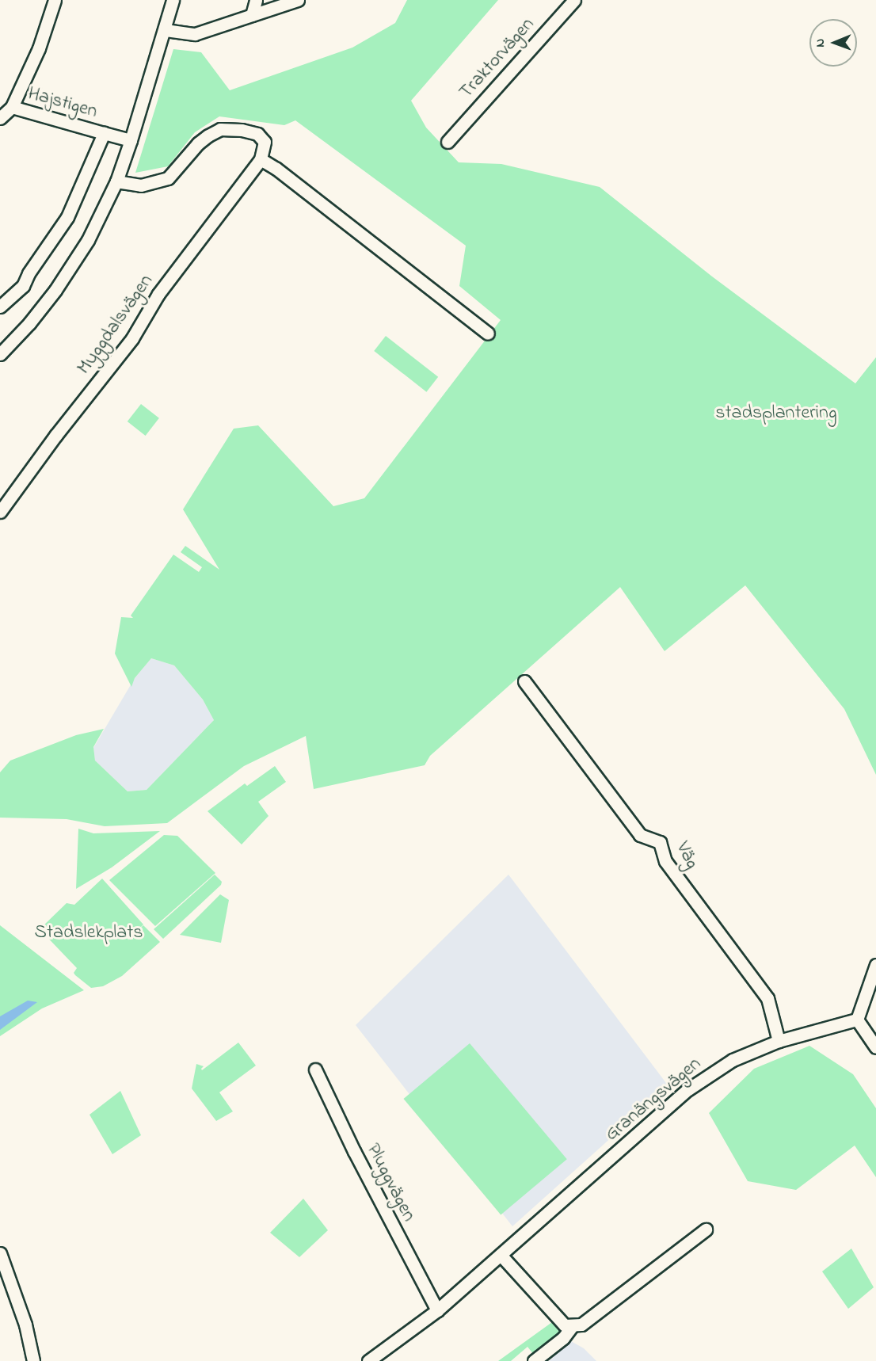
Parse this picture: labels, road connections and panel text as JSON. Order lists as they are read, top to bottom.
{
  "streets": {
    "street": [
      "Traktorvägen",
      "Hajstigen",
      "Myggdalsvägen",
      "Väg",
      "Granängsvägen",
      "Pluggvägen"
    ]
  },
  "crossings": [
    ["Väg", "Granängsvägen"],
    ["Granängsvägen", "Pluggvägen"]
  ],
  "parks": ["stadsplantering", "Stadslekplats"],
  "north": "left"
}
